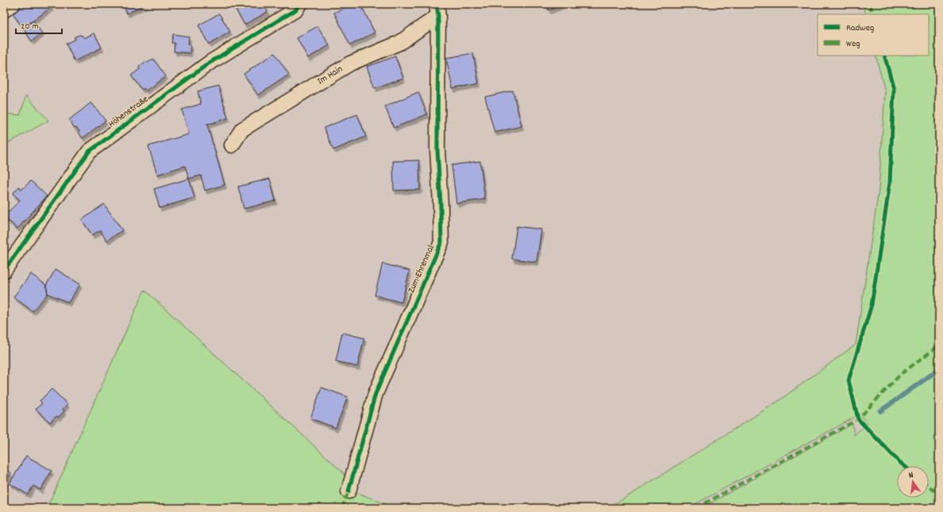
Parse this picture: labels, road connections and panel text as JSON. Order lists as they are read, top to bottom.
{
  "streets": {
    "street": ["Im Hain", "Höhenstraße", "Zum Ehrenmal"]
  },
  "crossings": [
    ["Im Hain", "Zum Ehrenmal"]
  ],
  "legend": ["Radweg", "Weg"],
  "scale_bar": "20 m",
  "north": "top"
}
